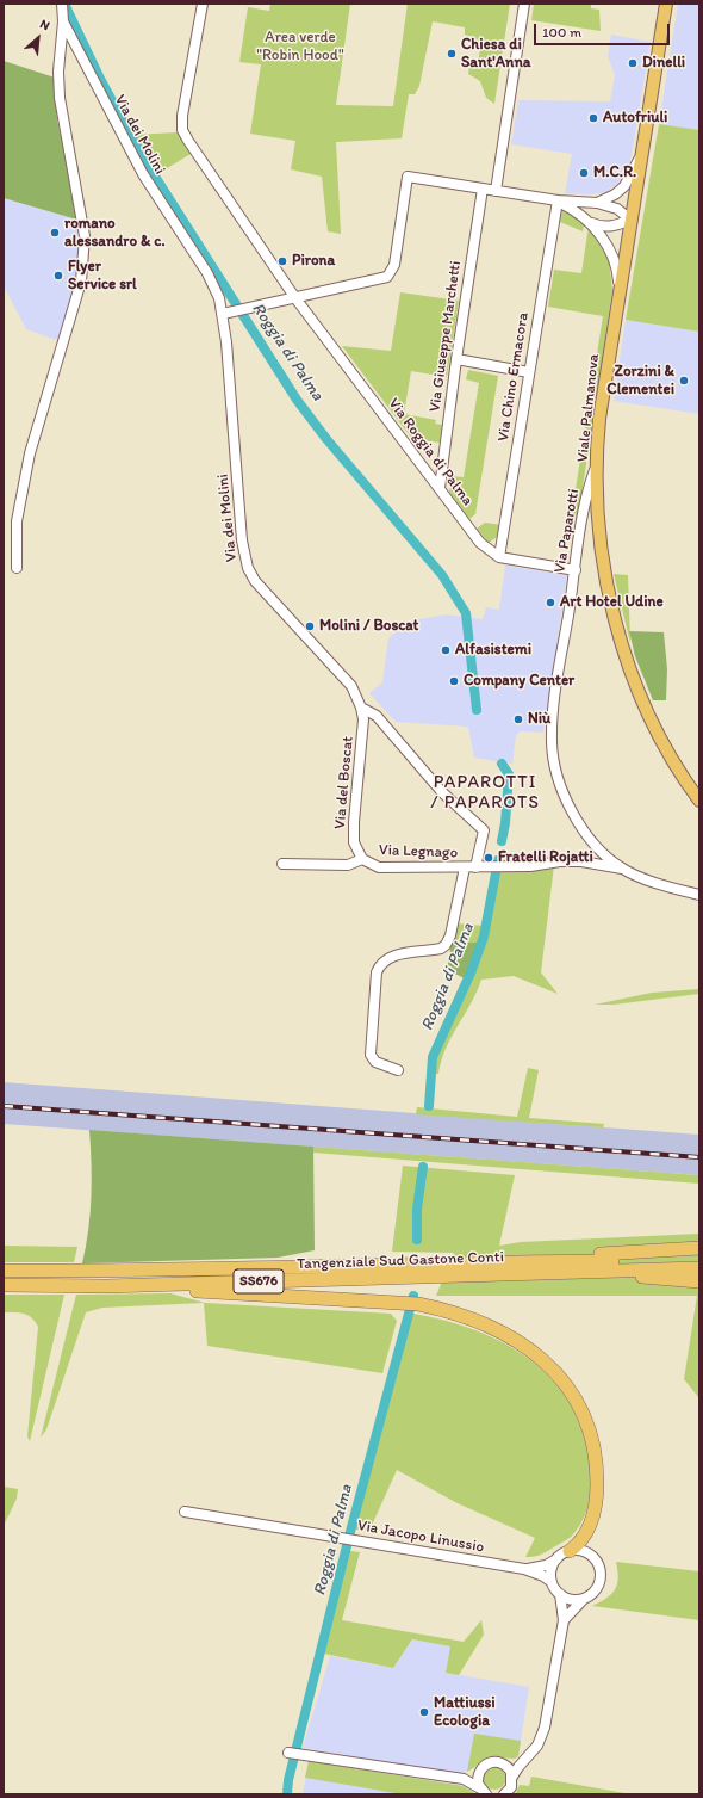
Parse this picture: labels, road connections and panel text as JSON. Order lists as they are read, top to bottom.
{
  "streets": {
    "highway": ["Tangenziale Sud Gastone Conti", "SS676"],
    "main road": ["Viale Palmanova"],
    "street": [
      "Via dei Molini",
      "Via Giuseppe Marchetti",
      "Via Chino Ermacora",
      "Via Roggia di Palma",
      "Via Paparotti",
      "Via del Boscat",
      "Via Legnago",
      "Via Jacopo Linussio"
    ]
  },
  "crossings": [
    ["Via dei Molini", "Via del Boscat"],
    ["Via Giuseppe Marchetti", "Via Roggia di Palma"],
    ["Via Chino Ermacora", "Via Roggia di Palma"],
    ["Viale Palmanova", "Via Paparotti"],
    ["Via Roggia di Palma", "Via Paparotti"],
    ["Via del Boscat", "Via Legnago"],
    ["Tangenziale Sud Gastone Conti", "SS676"]
  ],
  "districts": ["PAPAROTTI / PAPAROTS"],
  "water": ["Roggia di Palma"],
  "parks": ["Area verde \"Robin Hood\""],
  "places": [
    "Chiesa di Sant'Anna",
    "Dinelli",
    "Autofriuli",
    "M.C.R.",
    "romano alessandro & c.",
    "Pirona",
    "Flyer Service srl",
    "Zorzini & Clementei",
    "Art Hotel Udine",
    "Molini / Boscat",
    "Alfasistemi",
    "Company Center",
    "Niù",
    "Fratelli Rojatti",
    "Mattiussi Ecologia"
  ],
  "scale_bar": "100 m",
  "north": "top right"
}
